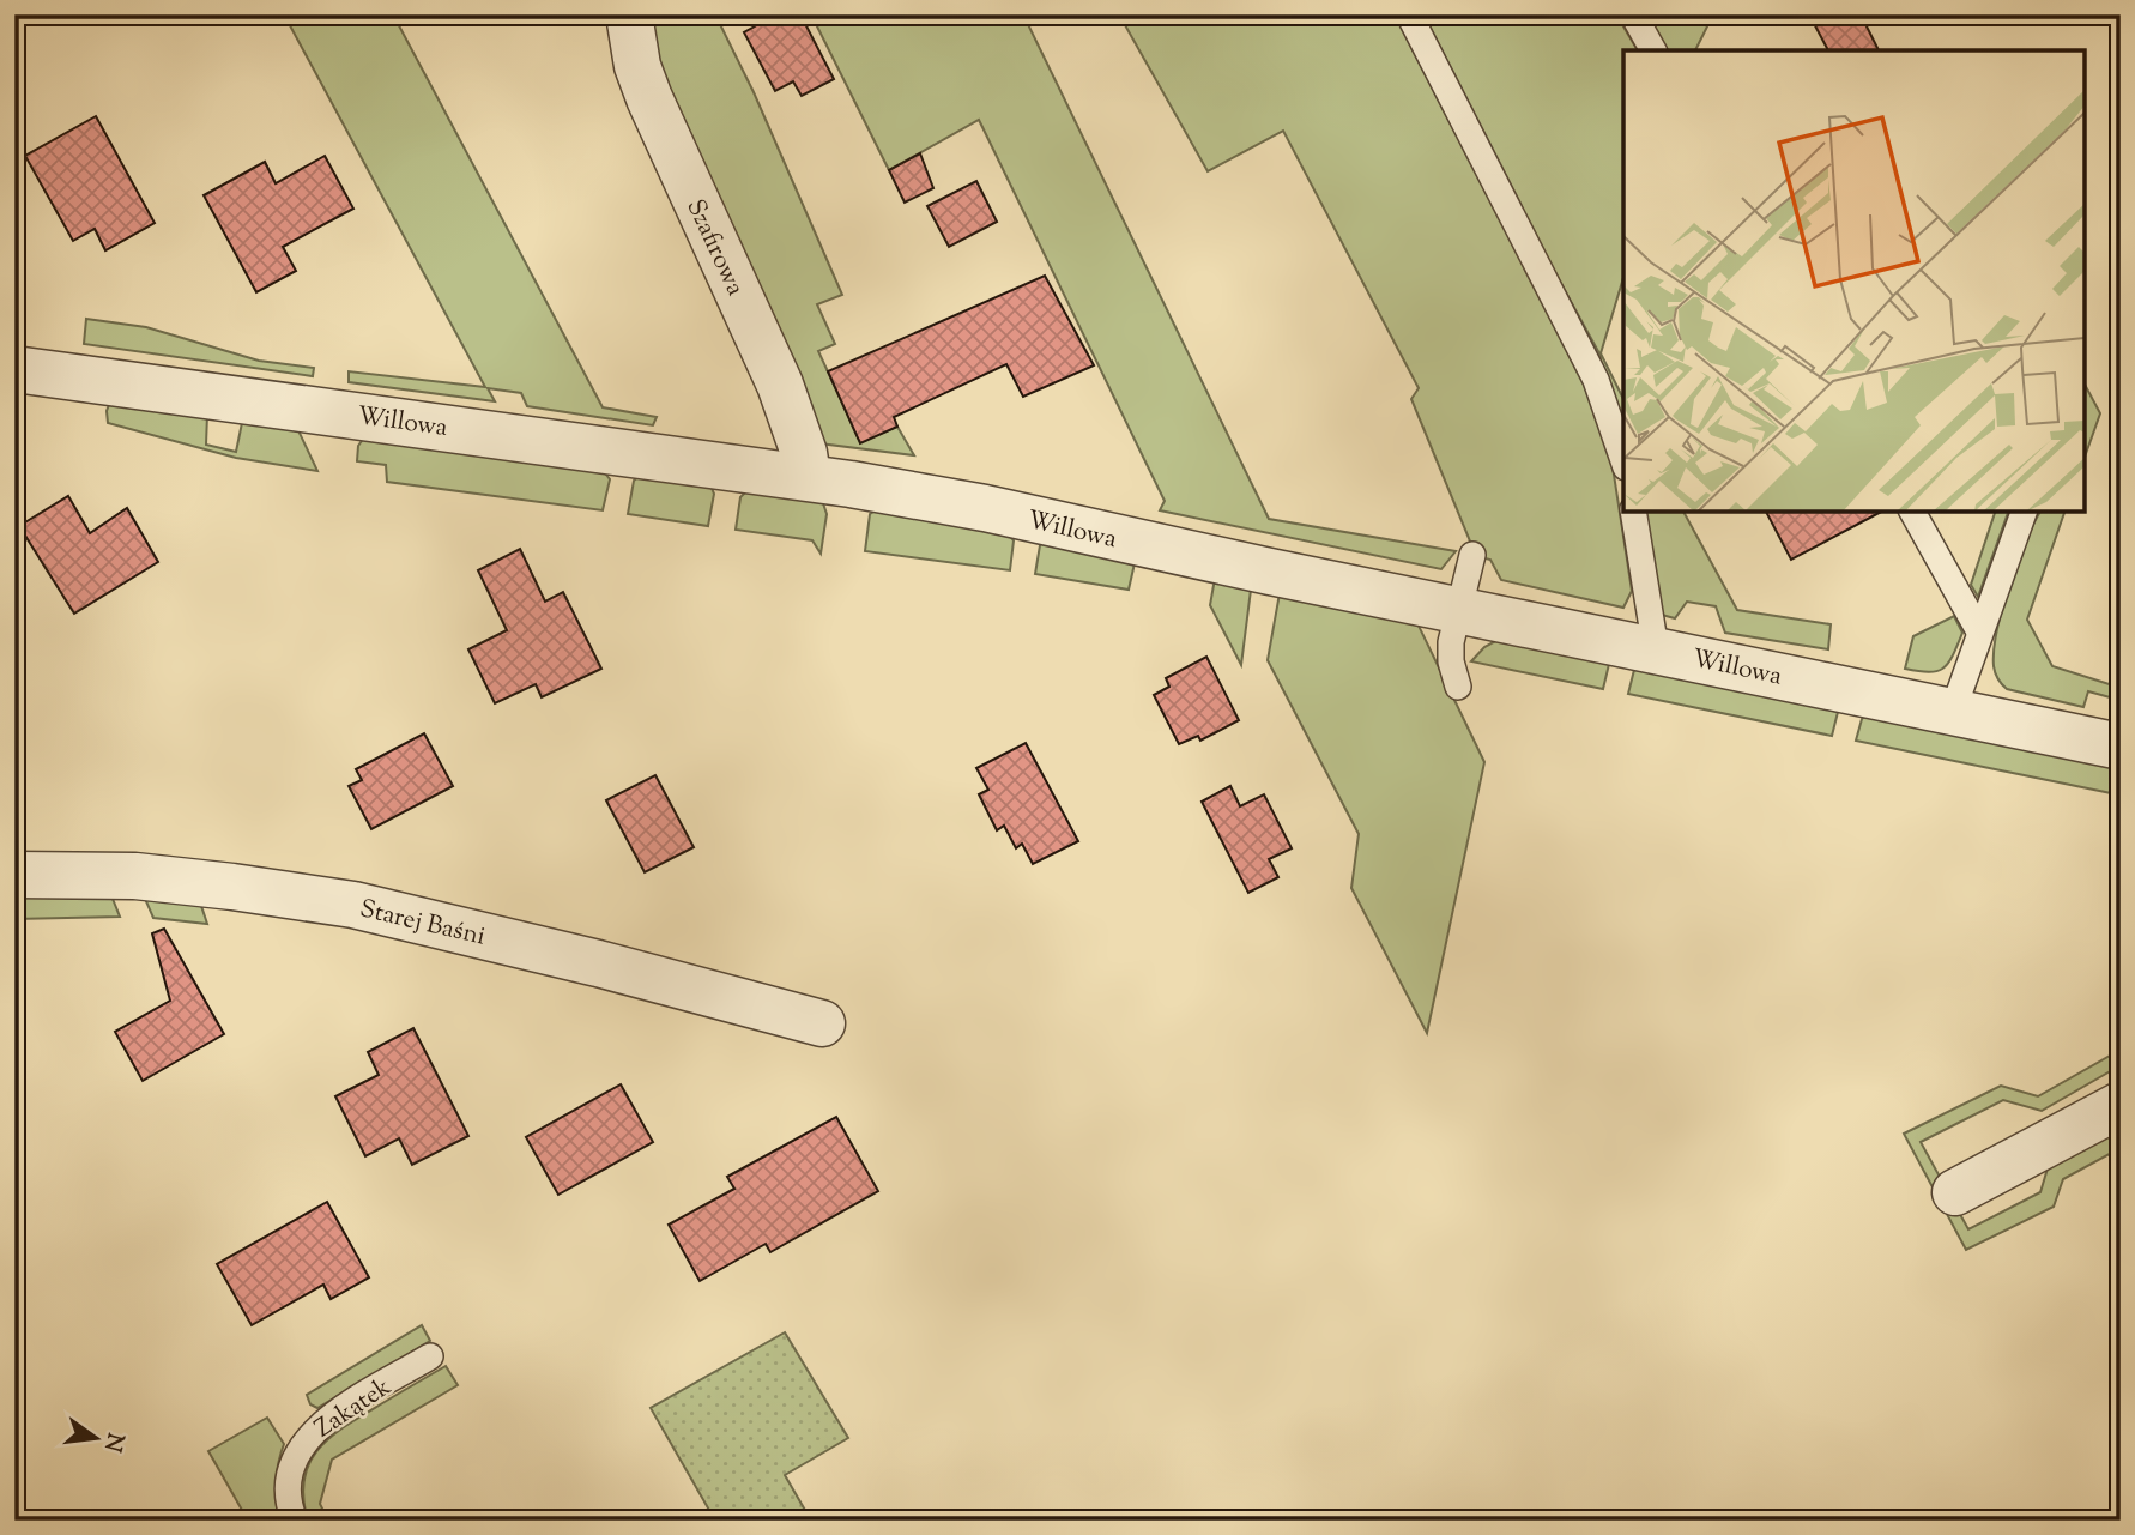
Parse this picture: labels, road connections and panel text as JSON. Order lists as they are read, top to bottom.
{
  "streets": {
    "street": ["Szafirowa", "Willowa", "Starej Baśni"],
    "lane": ["Zakątek"]
  },
  "crossings": [
    ["Szafirowa", "Willowa"]
  ],
  "north": "right"
}
